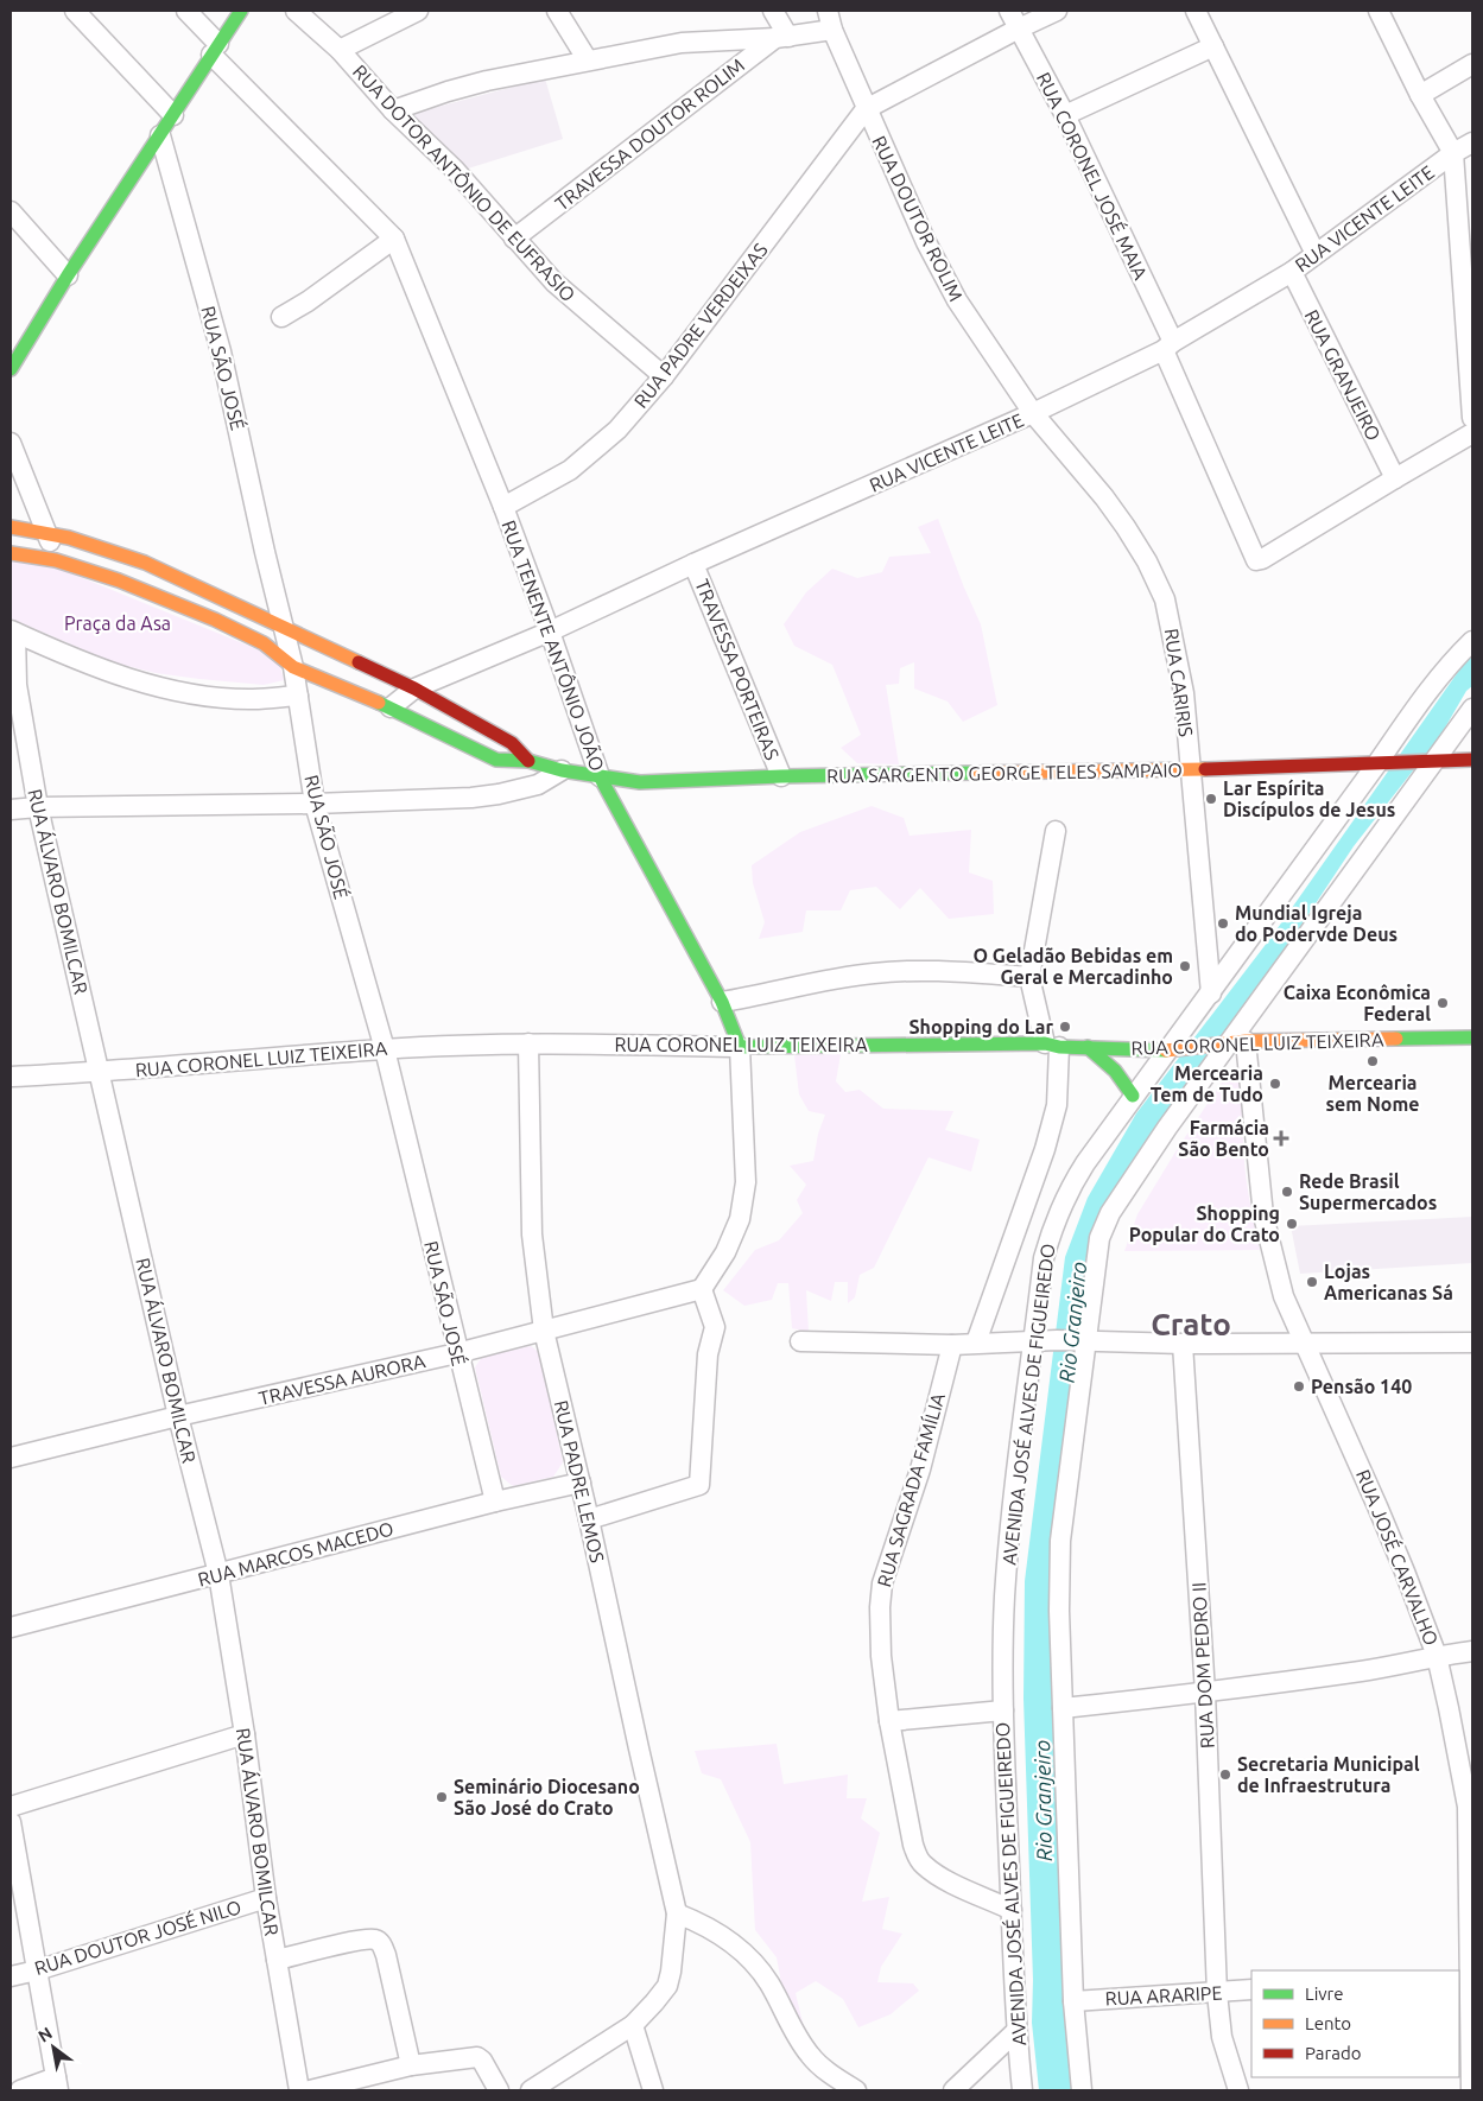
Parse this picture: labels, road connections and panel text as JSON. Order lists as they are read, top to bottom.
{
  "streets": {
    "main road": ["RUA TENENTE ANTÔNIO JOÃO", "RUA SARGENTO GEORGE TELES SAMPAIO", "RUA CORONEL LUIZ TEIXEIRA"],
    "street": [
      "TRAVESSA DOUTOR ROLIM",
      "RUA CORONEL JOSÉ MAIA",
      "RUA DOTOR ANTÔNIO DE EUFRASIO",
      "RUA DOUTOR ROLIM",
      "RUA VICENTE LEITE",
      "RUA PADRE VERDEIXAS",
      "RUA SÃO JOSÉ",
      "RUA GRANJEIRO",
      "TRAVESSA PORTEIRAS",
      "RUA CARIRIS",
      "RUA ÁLVARO BOMILCAR",
      "TRAVESSA AURORA",
      "AVENIDA JOSÉ ALVES DE FIGUEIREDO",
      "RUA PADRE LEMOS",
      "RUA SAGRADA FAMÍLIA",
      "RUA MARCOS MACEDO",
      "RUA JOSÉ CARVALHO",
      "RUA DOM PEDRO II",
      "RUA DOUTOR JOSÉ NILO",
      "RUA ARARIPE"
    ]
  },
  "crossings": [
    ["TRAVESSA DOUTOR ROLIM", "RUA DOTOR ANTÔNIO DE EUFRASIO"],
    ["RUA CORONEL JOSÉ MAIA", "RUA VICENTE LEITE"],
    ["RUA CORONEL JOSÉ MAIA", "RUA GRANJEIRO"],
    ["RUA DOTOR ANTÔNIO DE EUFRASIO", "RUA PADRE VERDEIXAS"],
    ["RUA DOUTOR ROLIM", "RUA VICENTE LEITE"],
    ["RUA DOUTOR ROLIM", "RUA PADRE VERDEIXAS"],
    ["RUA DOUTOR ROLIM", "RUA CARIRIS"],
    ["RUA VICENTE LEITE", "RUA GRANJEIRO"],
    ["RUA VICENTE LEITE", "RUA TENENTE ANTÔNIO JOÃO"],
    ["RUA VICENTE LEITE", "TRAVESSA PORTEIRAS"],
    ["RUA VICENTE LEITE", "RUA CARIRIS"],
    ["RUA PADRE VERDEIXAS", "RUA TENENTE ANTÔNIO JOÃO"],
    ["RUA SÃO JOSÉ", "RUA CORONEL LUIZ TEIXEIRA"],
    ["RUA SÃO JOSÉ", "TRAVESSA AURORA"],
    ["RUA SÃO JOSÉ", "RUA MARCOS MACEDO"],
    ["RUA TENENTE ANTÔNIO JOÃO", "RUA SARGENTO GEORGE TELES SAMPAIO"],
    ["RUA TENENTE ANTÔNIO JOÃO", "RUA CORONEL LUIZ TEIXEIRA"],
    ["RUA TENENTE ANTÔNIO JOÃO", "TRAVESSA AURORA"],
    ["TRAVESSA PORTEIRAS", "RUA SARGENTO GEORGE TELES SAMPAIO"],
    ["RUA CARIRIS", "RUA SARGENTO GEORGE TELES SAMPAIO"],
    ["RUA CARIRIS", "AVENIDA JOSÉ ALVES DE FIGUEIREDO"],
    ["RUA SARGENTO GEORGE TELES SAMPAIO", "AVENIDA JOSÉ ALVES DE FIGUEIREDO"],
    ["RUA ÁLVARO BOMILCAR", "RUA CORONEL LUIZ TEIXEIRA"],
    ["RUA ÁLVARO BOMILCAR", "TRAVESSA AURORA"],
    ["RUA ÁLVARO BOMILCAR", "RUA MARCOS MACEDO"],
    ["RUA ÁLVARO BOMILCAR", "RUA DOUTOR JOSÉ NILO"],
    ["RUA CORONEL LUIZ TEIXEIRA", "AVENIDA JOSÉ ALVES DE FIGUEIREDO"],
    ["RUA CORONEL LUIZ TEIXEIRA", "RUA PADRE LEMOS"],
    ["RUA CORONEL LUIZ TEIXEIRA", "RUA JOSÉ CARVALHO"],
    ["TRAVESSA AURORA", "RUA PADRE LEMOS"],
    ["AVENIDA JOSÉ ALVES DE FIGUEIREDO", "RUA SAGRADA FAMÍLIA"],
    ["RUA PADRE LEMOS", "RUA MARCOS MACEDO"],
    ["RUA DOM PEDRO II", "RUA ARARIPE"]
  ],
  "districts": ["Crato"],
  "water": ["Rio Granjeiro"],
  "parks": ["Praça da Asa"],
  "places": {
    "other": [
      "Lar Espírita Discípulos de Jesus",
      "Mundial Igreja do Podervde Deus",
      "O Geladão Bebidas em Geral e Mercadinho",
      "Caixa Econômica Federal",
      "Shopping do Lar",
      "Mercearia sem Nome",
      "Mercearia Tem de Tudo",
      "Rede Brasil Supermercados",
      "Shopping Popular do Crato",
      "Lojas Americanas Sá",
      "Pensão 140",
      "Secretaria Municipal de Infraestrutura",
      "Seminário Diocesano São José do Crato"
    ],
    "health": ["Farmácia São Bento"]
  },
  "legend": ["Livre", "Lento", "Parado"],
  "north": "top left"
}
